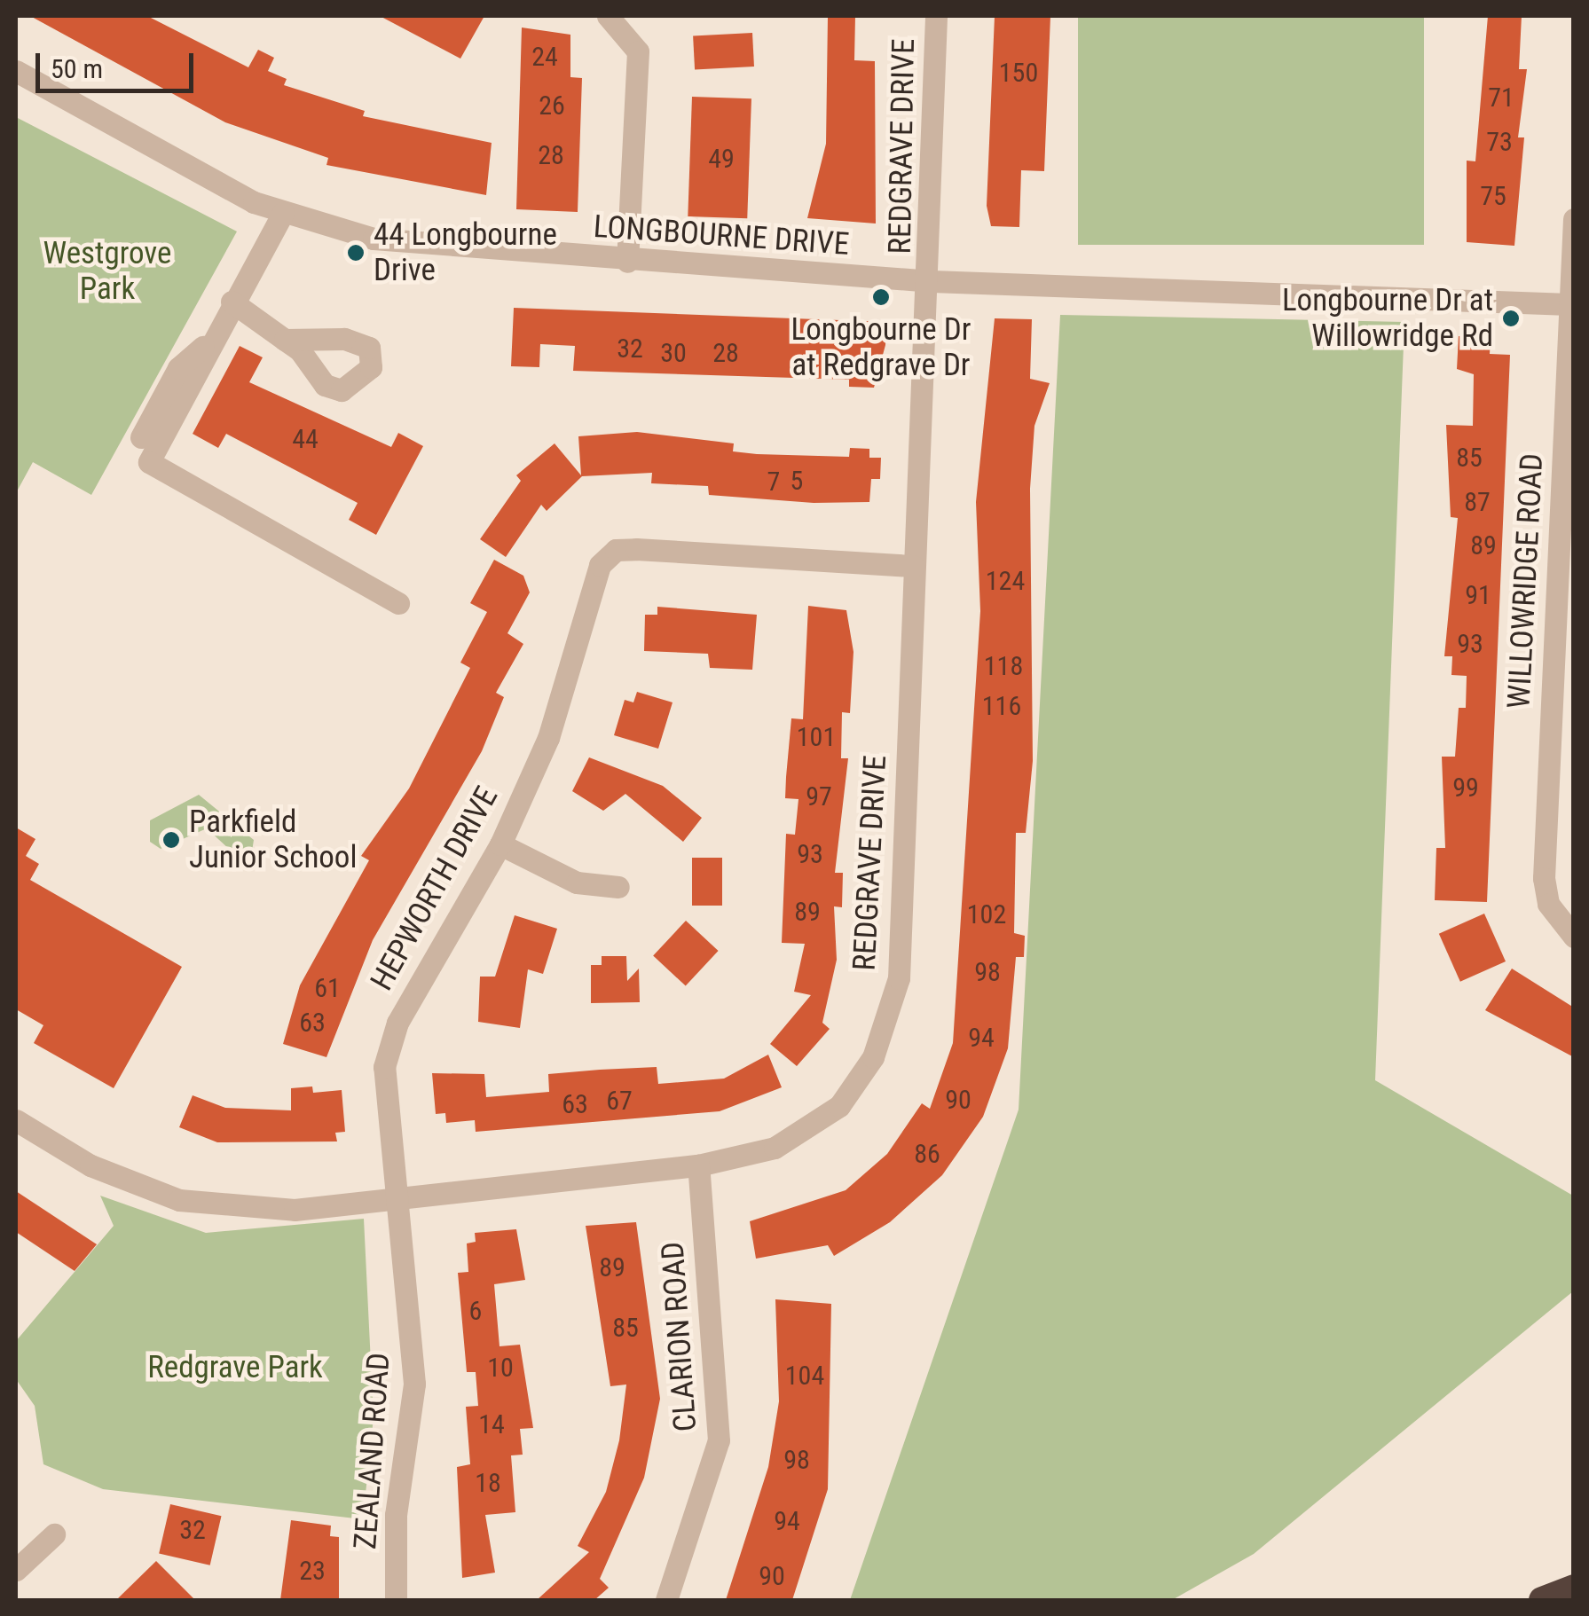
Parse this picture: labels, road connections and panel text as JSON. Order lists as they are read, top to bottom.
{
  "streets": {
    "street": [
      "REDGRAVE DRIVE",
      "LONGBOURNE DRIVE",
      "WILLOWRIDGE ROAD",
      "HEPWORTH DRIVE",
      "CLARION ROAD",
      "ZEALAND ROAD"
    ]
  },
  "crossings": [
    ["REDGRAVE DRIVE", "LONGBOURNE DRIVE"],
    ["REDGRAVE DRIVE", "HEPWORTH DRIVE"],
    ["REDGRAVE DRIVE", "CLARION ROAD"],
    ["REDGRAVE DRIVE", "ZEALAND ROAD"],
    ["LONGBOURNE DRIVE", "WILLOWRIDGE ROAD"],
    ["HEPWORTH DRIVE", "ZEALAND ROAD"]
  ],
  "parks": ["Westgrove Park", "Redgrave Park"],
  "places": [
    "44 Longbourne Drive",
    "Longbourne Dr at Redgrave Dr",
    "Longbourne Dr at Willowridge Rd",
    "Parkfield Junior School"
  ],
  "house_numbers": [
    "24",
    "150",
    "71",
    "26",
    "73",
    "28",
    "49",
    "75",
    "32",
    "30",
    "28",
    "44",
    "85",
    "5",
    "7",
    "87",
    "89",
    "124",
    "91",
    "93",
    "118",
    "116",
    "101",
    "99",
    "97",
    "93",
    "89",
    "102",
    "98",
    "61",
    "63",
    "94",
    "90",
    "67",
    "63",
    "86",
    "89",
    "6",
    "85",
    "10",
    "104",
    "14",
    "98",
    "18",
    "94",
    "32",
    "23",
    "90"
  ],
  "scale_bar": "50 m"
}
